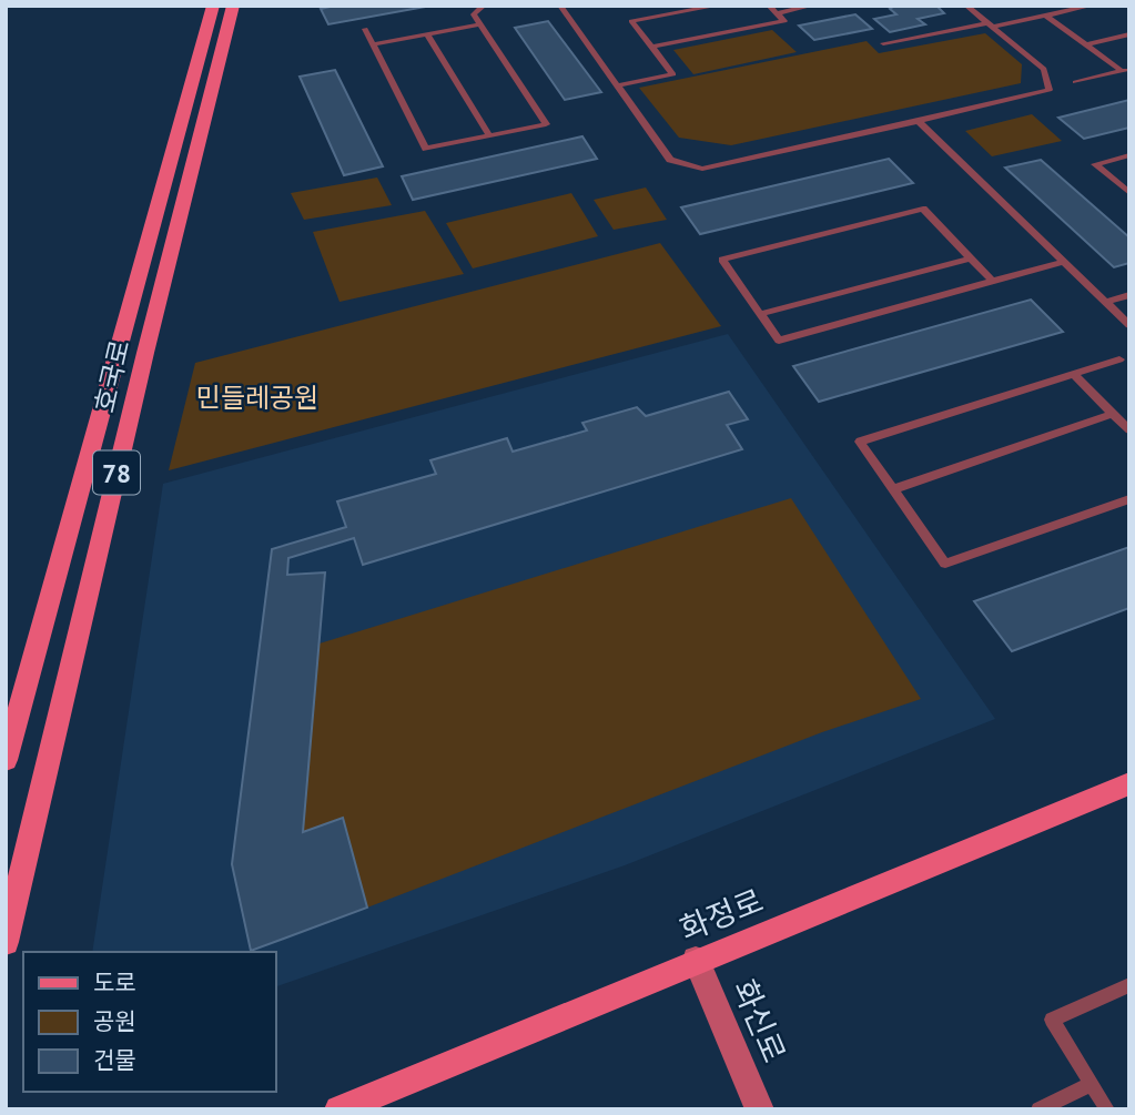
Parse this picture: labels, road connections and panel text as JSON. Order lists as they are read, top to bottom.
{
  "streets": {
    "main road": [
      "호국로",
      "78",
      "화정로",
      "화신로"
    ]
  },
  "crossings": [
    ["화정로", "화신로"]
  ],
  "parks": ["민들레공원"],
  "legend": ["도로", "공원", "건물"]
}
